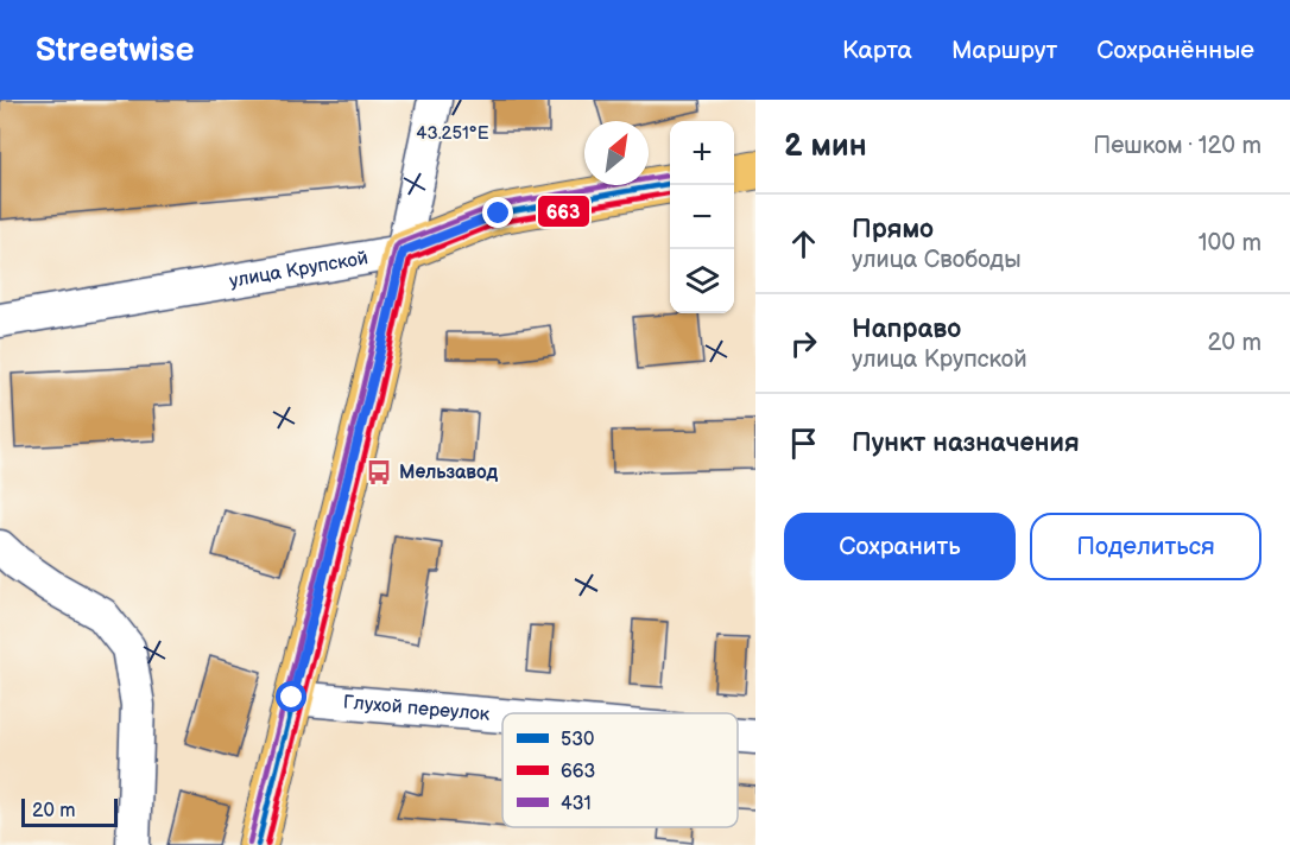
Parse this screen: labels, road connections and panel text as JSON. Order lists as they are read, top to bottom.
{
  "streets": {
    "main road": ["улица Крупской"],
    "street": ["Глухой переулок"]
  },
  "places": {
    "bus stop": ["Мельзавод"]
  },
  "lines": ["transit line 431", "transit line 530", "transit line 663"],
  "legend": ["530", "663", "431"],
  "scale_bar": "20 m",
  "north": "top right",
  "page": {
    "header": "Streetwise",
    "nav": ["Карта", "Маршрут", "Сохранённые"],
    "heading": ["2 мин", "Пешком · 120 m"],
    "map_buttons": ["+", "−"],
    "list": [
      ["Прямо", "улица Свободы", "100 m"],
      ["Направо", "улица Крупской", "20 m"],
      "Пункт назначения"
    ],
    "buttons": ["Сохранить", "Поделиться"],
    "scale": "20 m"
  },
  "coordinates": ["43.251°E"]
}
